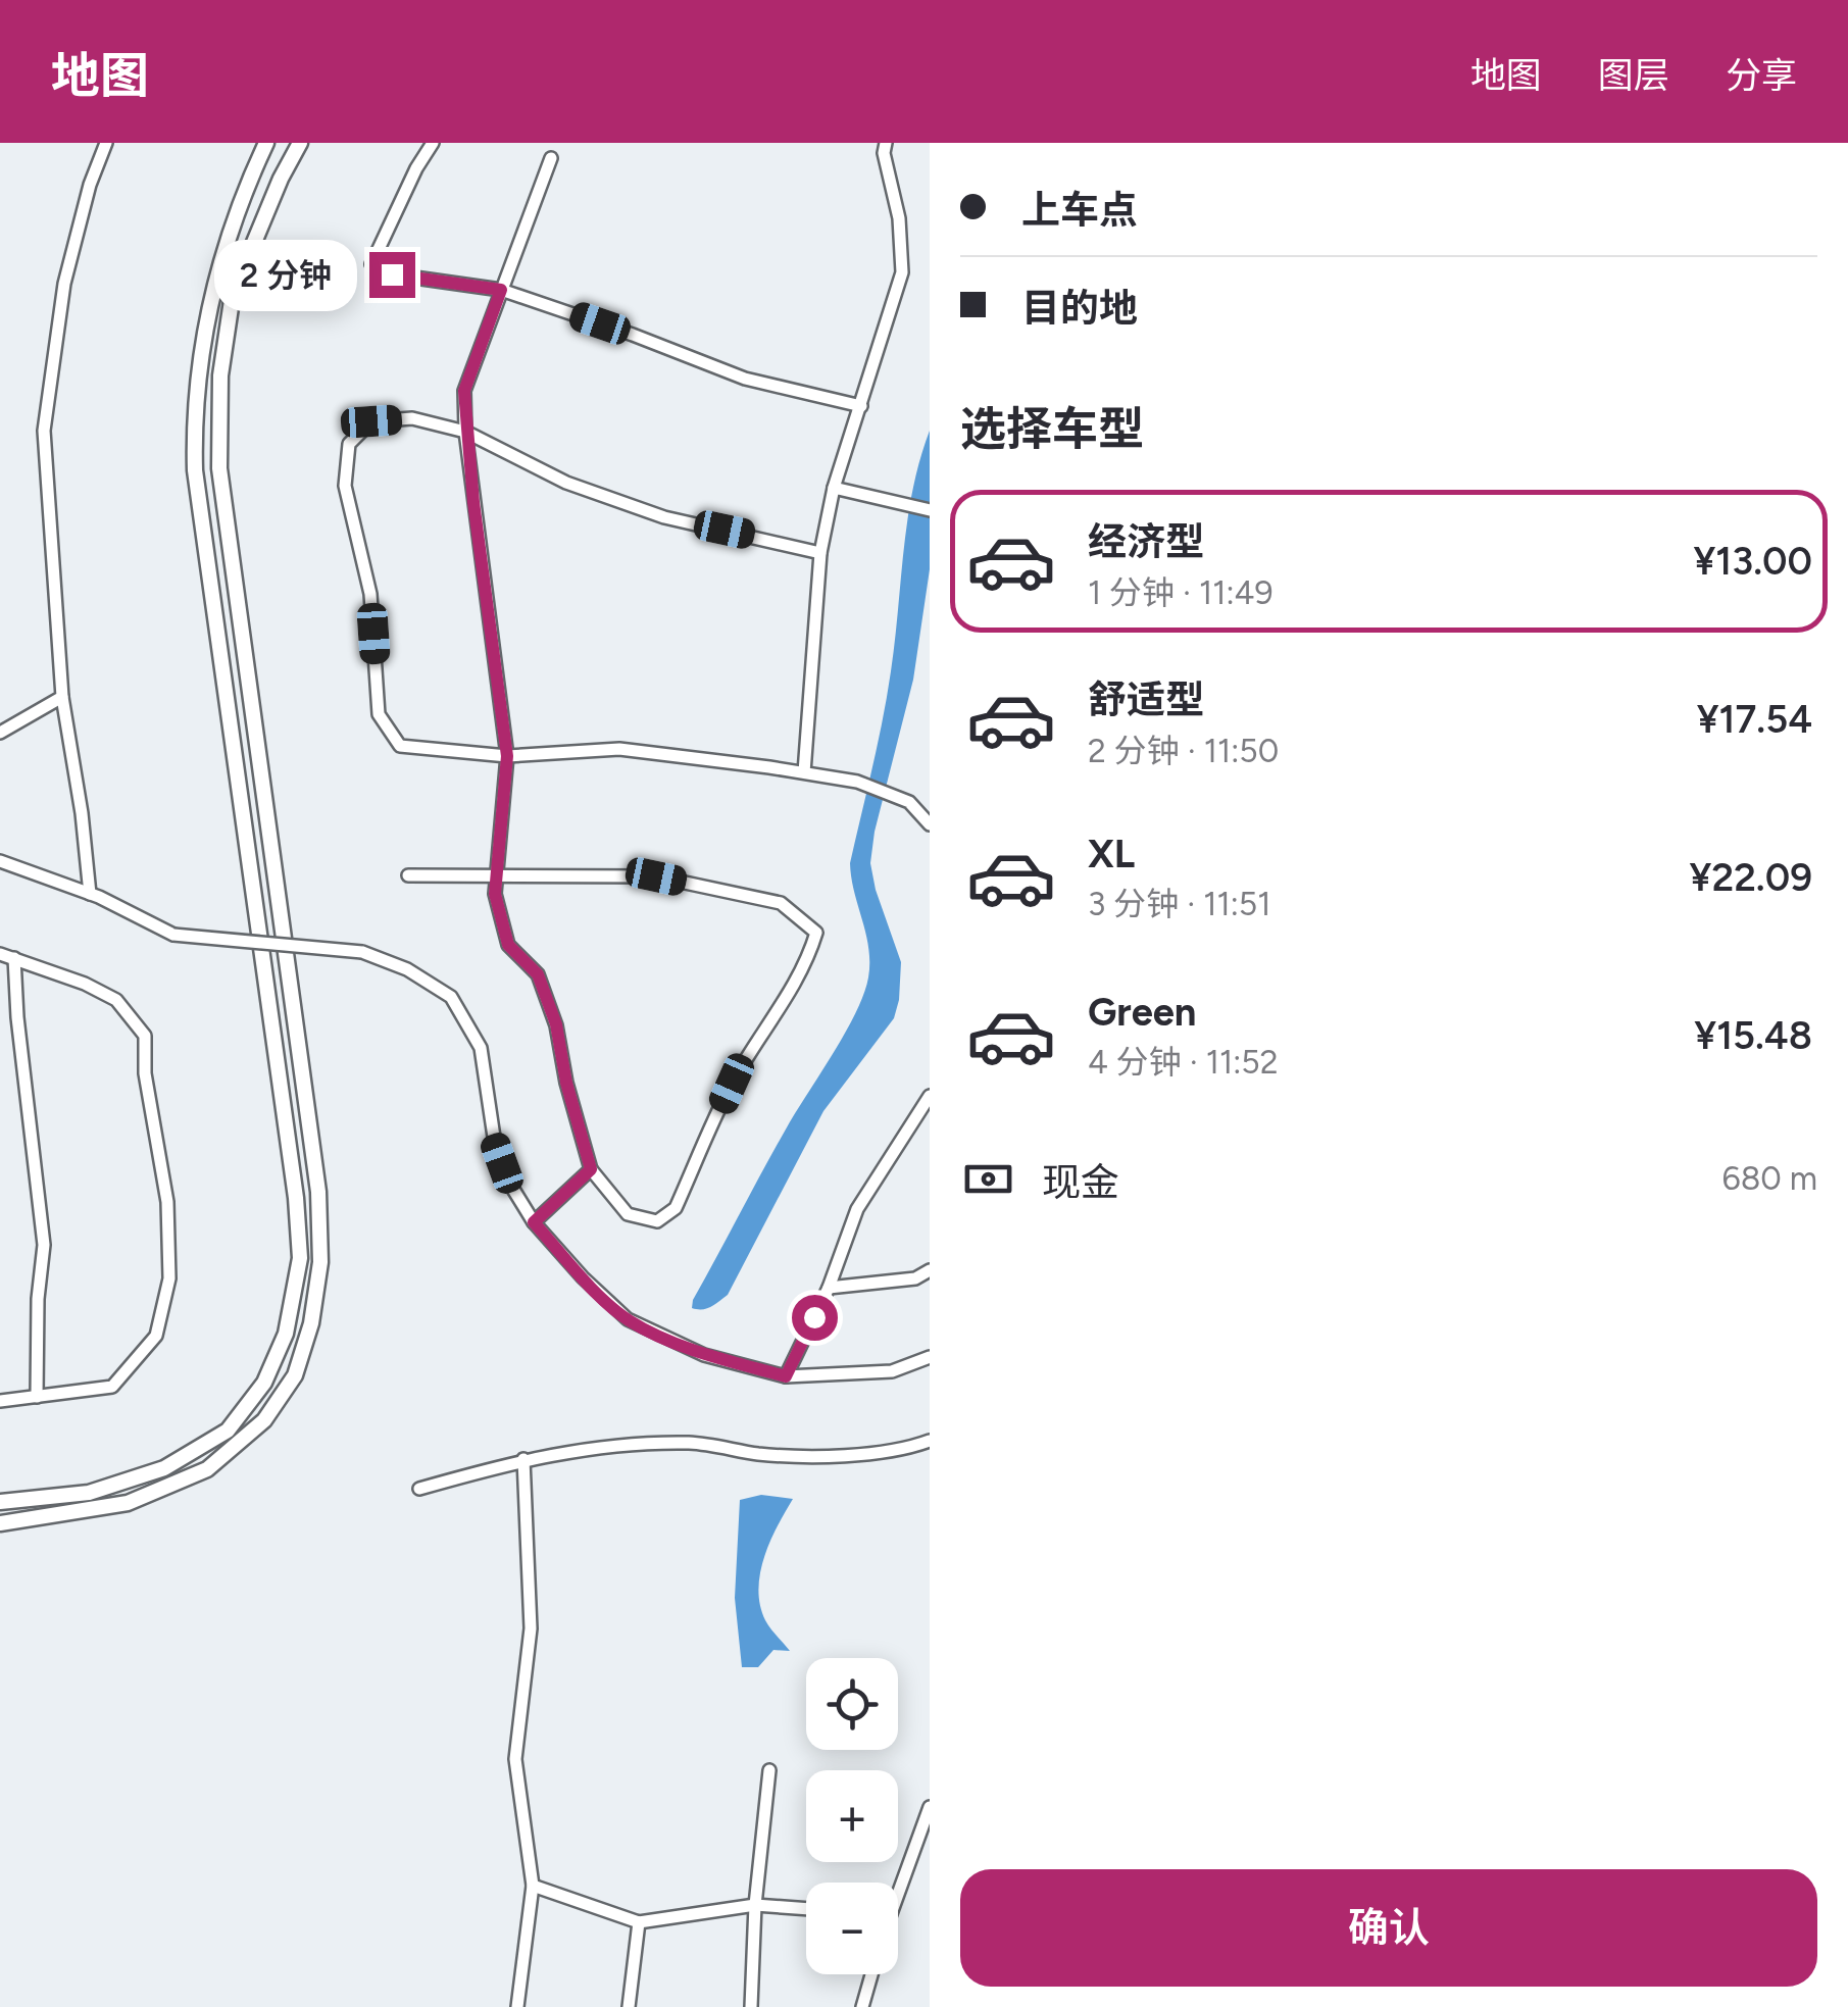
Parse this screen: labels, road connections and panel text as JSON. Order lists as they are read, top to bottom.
{
  "page": {
    "header": "地图",
    "nav": ["地图", "图层", "分享"],
    "banner": ["上车点", "目的地"],
    "bubble": "2 分钟",
    "heading": "选择车型",
    "list": [
      {
        "name": "经济型",
        "note": "1 分钟 · 11:49",
        "value": "¥13.00"
      },
      {
        "name": "舒适型",
        "note": "2 分钟 · 11:50",
        "value": "¥17.54"
      },
      {
        "name": "XL",
        "note": "3 分钟 · 11:51",
        "value": "¥22.09"
      },
      {
        "name": "Green",
        "note": "4 分钟 · 11:52",
        "value": "¥15.48"
      }
    ],
    "pay": ["现金", "680 m"],
    "map_buttons": ["+", "−"],
    "buttons": "确认"
  }
}
